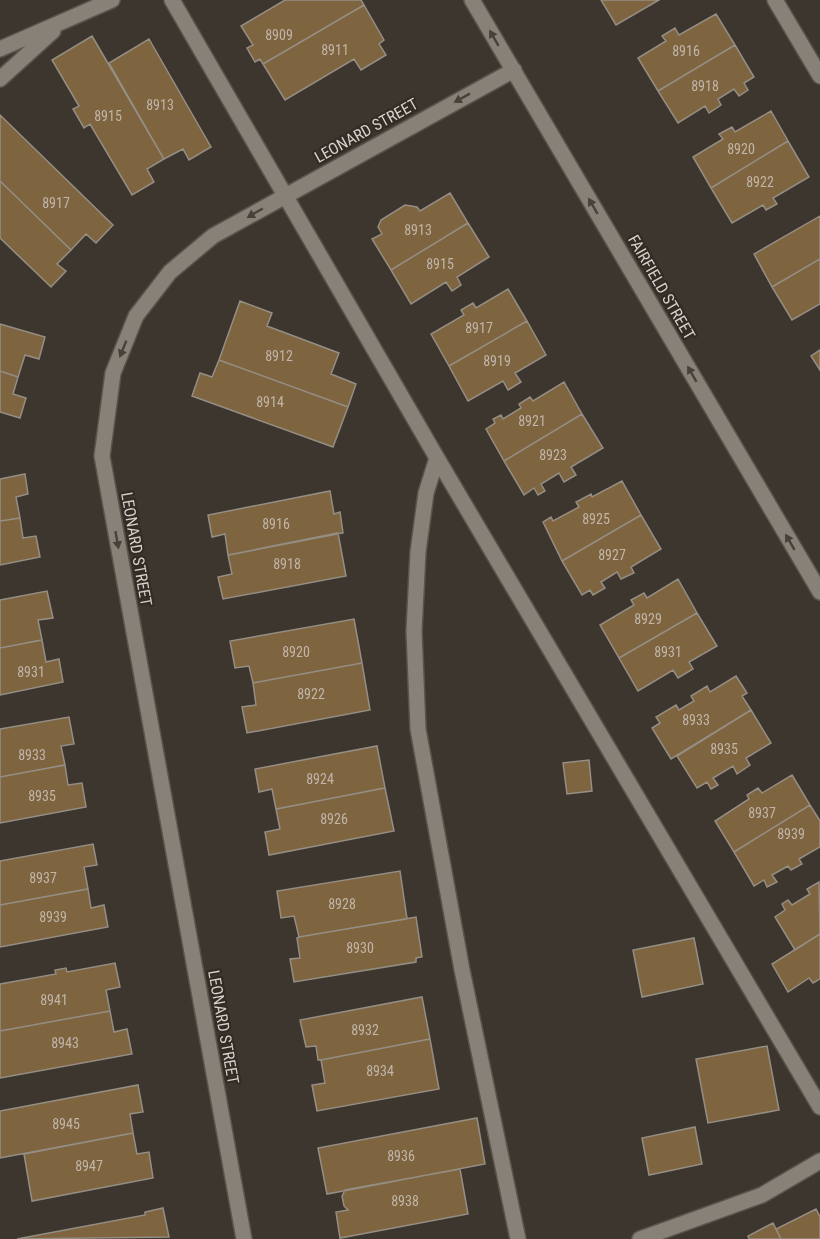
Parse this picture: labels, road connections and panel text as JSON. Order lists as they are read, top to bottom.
{
  "streets": {
    "street": ["LEONARD STREET", "FAIRFIELD STREET"]
  },
  "crossings": [
    ["LEONARD STREET", "FAIRFIELD STREET"]
  ],
  "one_way": ["LEONARD STREET", "FAIRFIELD STREET"],
  "house_numbers": [
    "8909",
    "8911",
    "8916",
    "8918",
    "8913",
    "8915",
    "8920",
    "8922",
    "8917",
    "8913",
    "8915",
    "8917",
    "8912",
    "8919",
    "8914",
    "8921",
    "8923",
    "8925",
    "8916",
    "8927",
    "8918",
    "8929",
    "8920",
    "8931",
    "8931",
    "8922",
    "8933",
    "8935",
    "8933",
    "8924",
    "8935",
    "8937",
    "8926",
    "8939",
    "8937",
    "8928",
    "8939",
    "8930",
    "8941",
    "8932",
    "8943",
    "8934",
    "8945",
    "8936",
    "8947",
    "8938"
  ]
}
